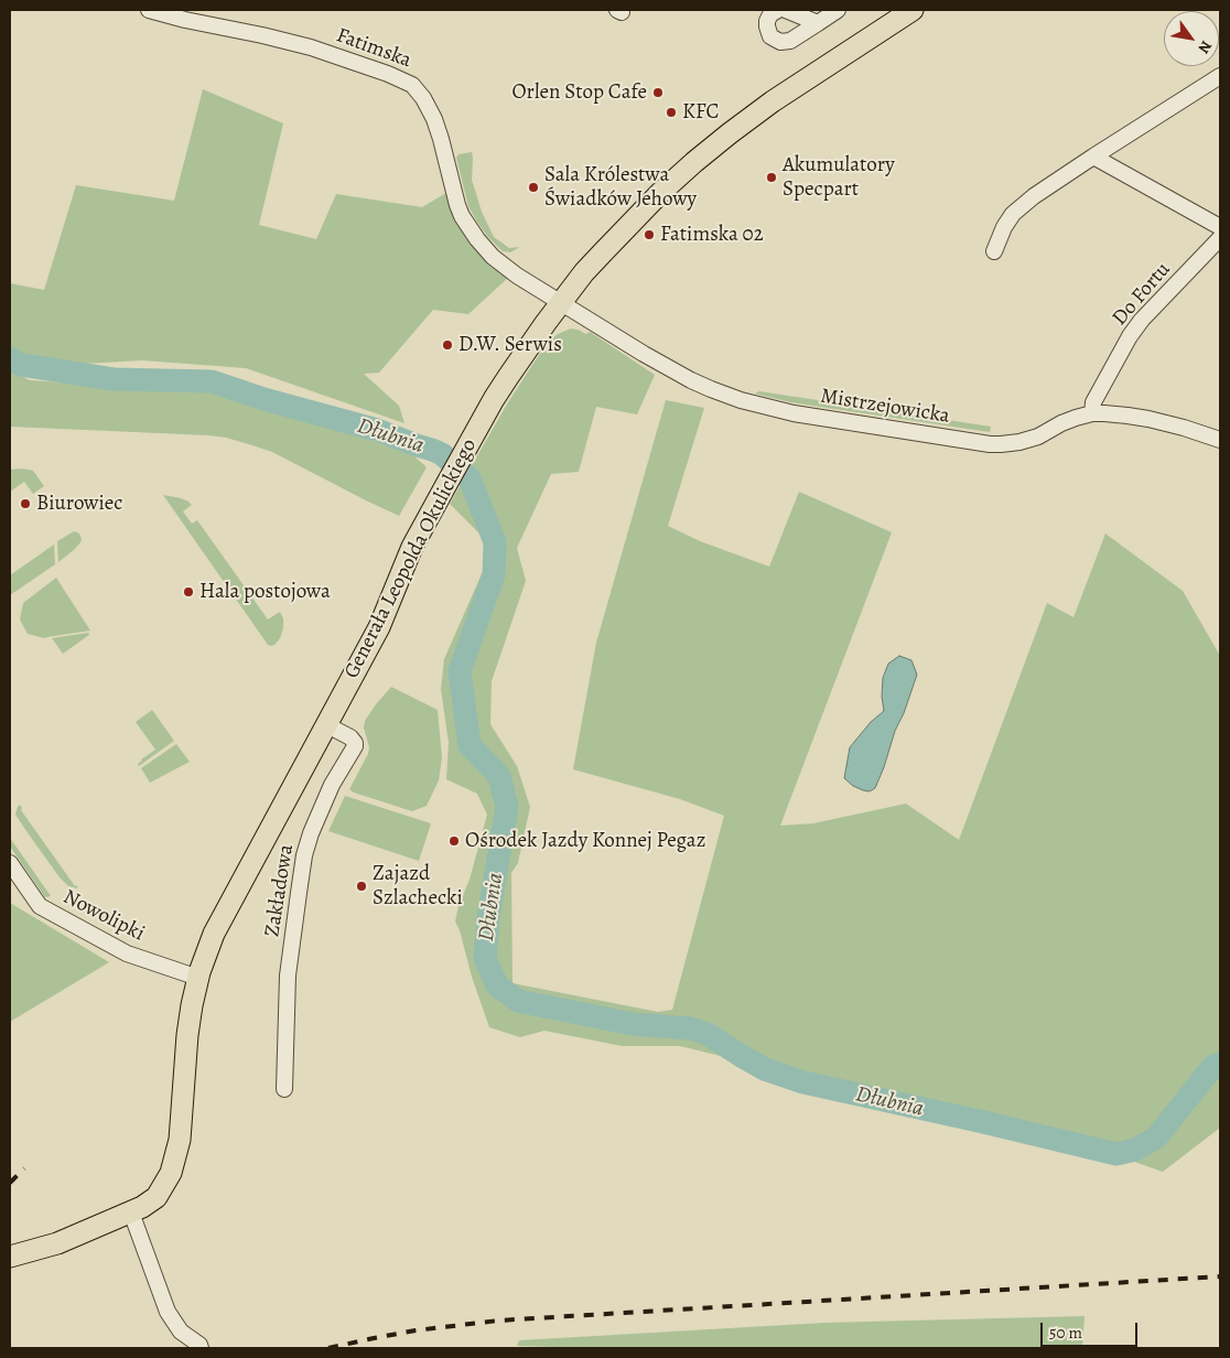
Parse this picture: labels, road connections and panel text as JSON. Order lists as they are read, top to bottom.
{
  "streets": {
    "main road": ["Generała Leopolda Okulickiego"],
    "street": [
      "Fatimska",
      "Do Fortu",
      "Mistrzejowicka",
      "Zakładowa",
      "Nowolipki"
    ]
  },
  "crossings": [
    ["Fatimska", "Mistrzejowicka"],
    ["Fatimska", "Generała Leopolda Okulickiego"],
    ["Do Fortu", "Mistrzejowicka"],
    ["Mistrzejowicka", "Generała Leopolda Okulickiego"],
    ["Generała Leopolda Okulickiego", "Zakładowa"],
    ["Generała Leopolda Okulickiego", "Nowolipki"]
  ],
  "water": ["Dłubnia"],
  "places": [
    "Orlen Stop Cafe",
    "KFC",
    "Akumulatory Specpart",
    "Sala Królestwa Świadków Jehowy",
    "Fatimska 02",
    "D.W. Serwis",
    "Biurowiec",
    "Hala postojowa",
    "Ośrodek Jazdy Konnej Pegaz",
    "Zajazd Szlachecki"
  ],
  "scale_bar": "50 m",
  "north": "bottom right"
}
